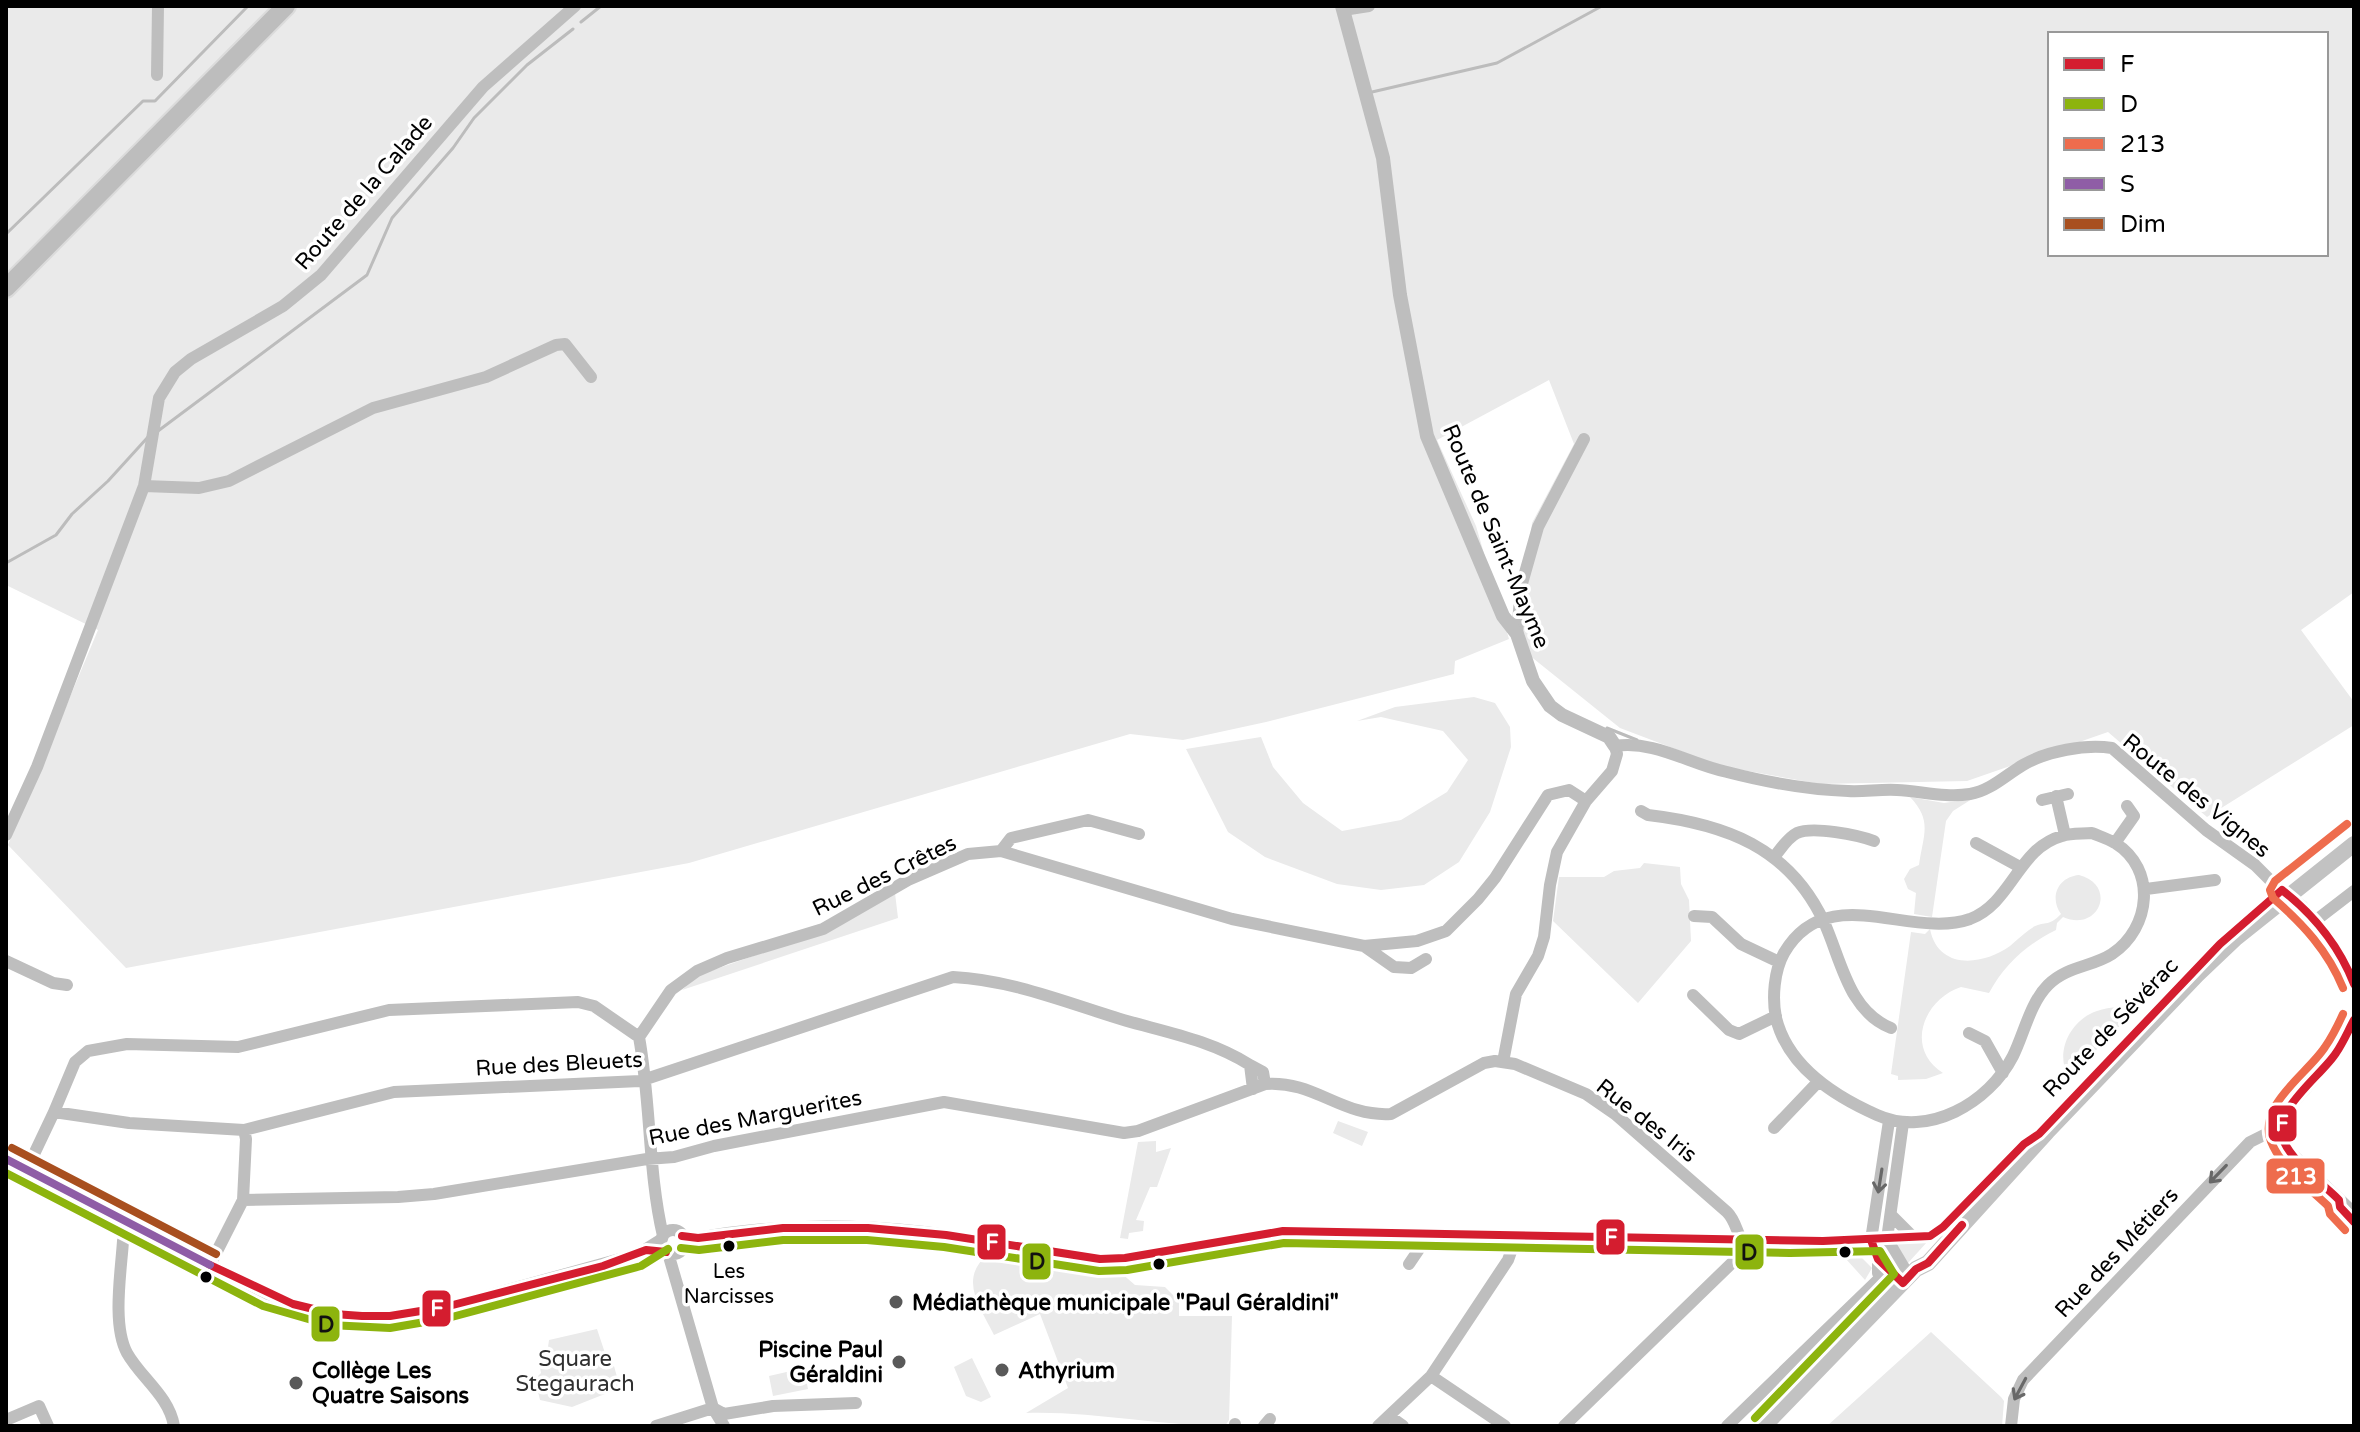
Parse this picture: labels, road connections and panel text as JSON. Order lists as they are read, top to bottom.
{
  "streets": {
    "main road": ["Route de Sévérac"],
    "street": [
      "Route de la Calade",
      "Route de Saint-Mayme",
      "Route des Vignes",
      "Rue des Crêtes",
      "Rue des Bleuets",
      "Rue des Marguerites",
      "Rue des Iris",
      "Rue des Métiers"
    ]
  },
  "crossings": [
    ["Route de Saint-Mayme", "Route des Vignes"],
    ["Route des Vignes", "Route de Sévérac"],
    ["Rue des Bleuets", "Rue des Marguerites"]
  ],
  "one_way": ["Rue des Métiers"],
  "parks": ["Square Stegaurach"],
  "places": [
    "Les Narcisses",
    "Médiathèque municipale \"Paul Géraldini\"",
    "Piscine Paul Géraldini",
    "Athyrium",
    "Collège Les Quatre Saisons"
  ],
  "lines": [
    "transit line 213",
    "transit line F",
    "transit line Dim",
    "transit line S",
    "transit line D"
  ],
  "legend": [
    "F",
    "D",
    "213",
    "S",
    "Dim"
  ]
}
